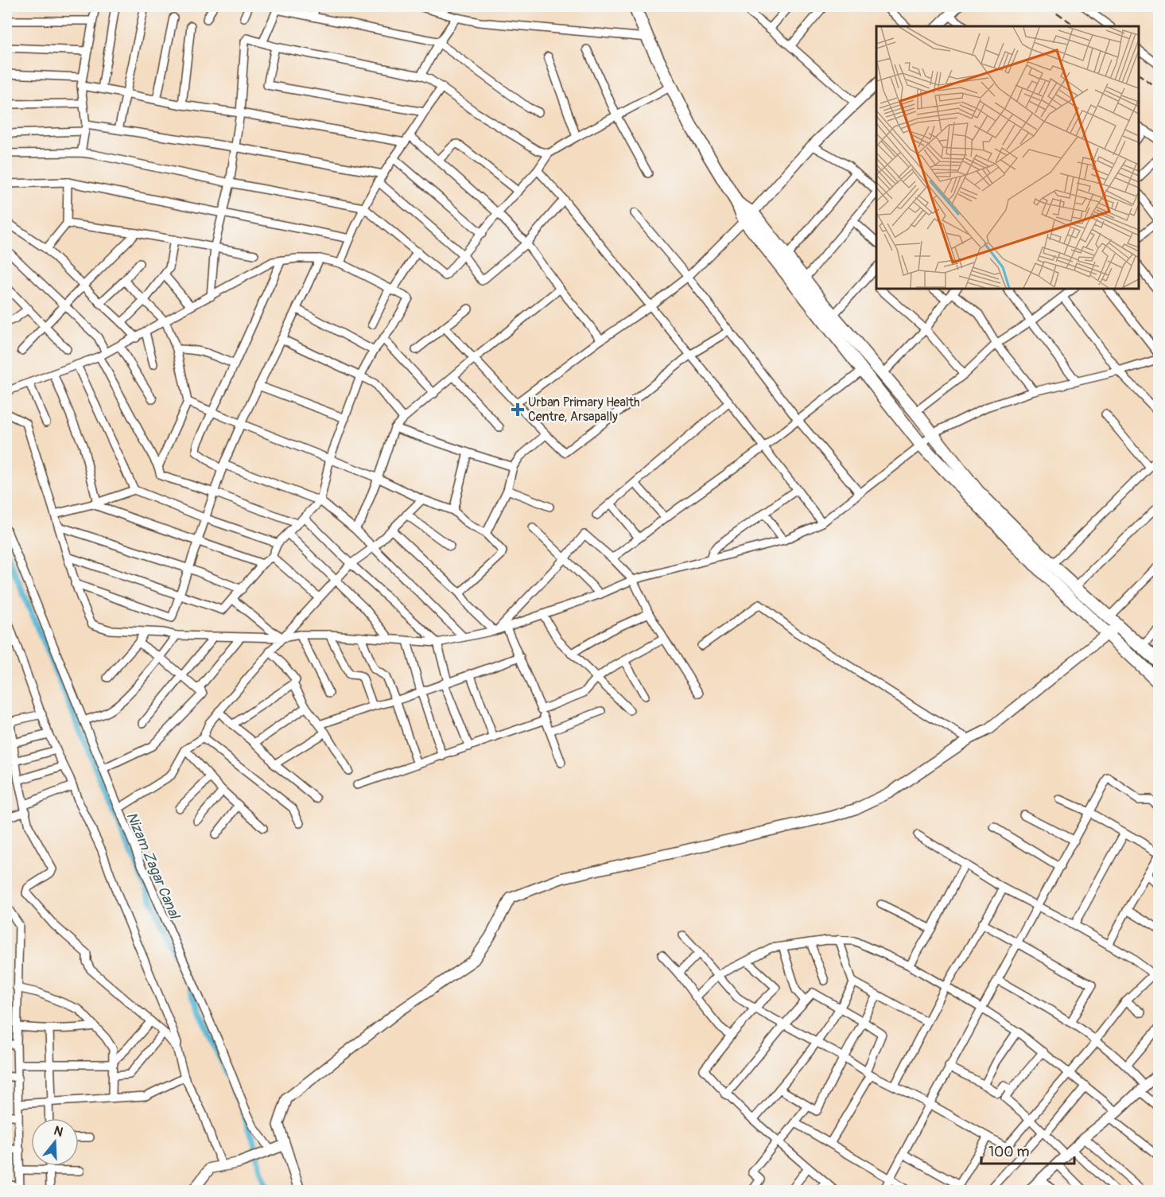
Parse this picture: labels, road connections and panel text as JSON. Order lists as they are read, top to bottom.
{
  "water": ["Nizam Zagar Canal"],
  "places": {
    "health": ["Urban Primary Health Centre, Arsapally"]
  },
  "scale_bar": "100 m",
  "north": "top"
}
